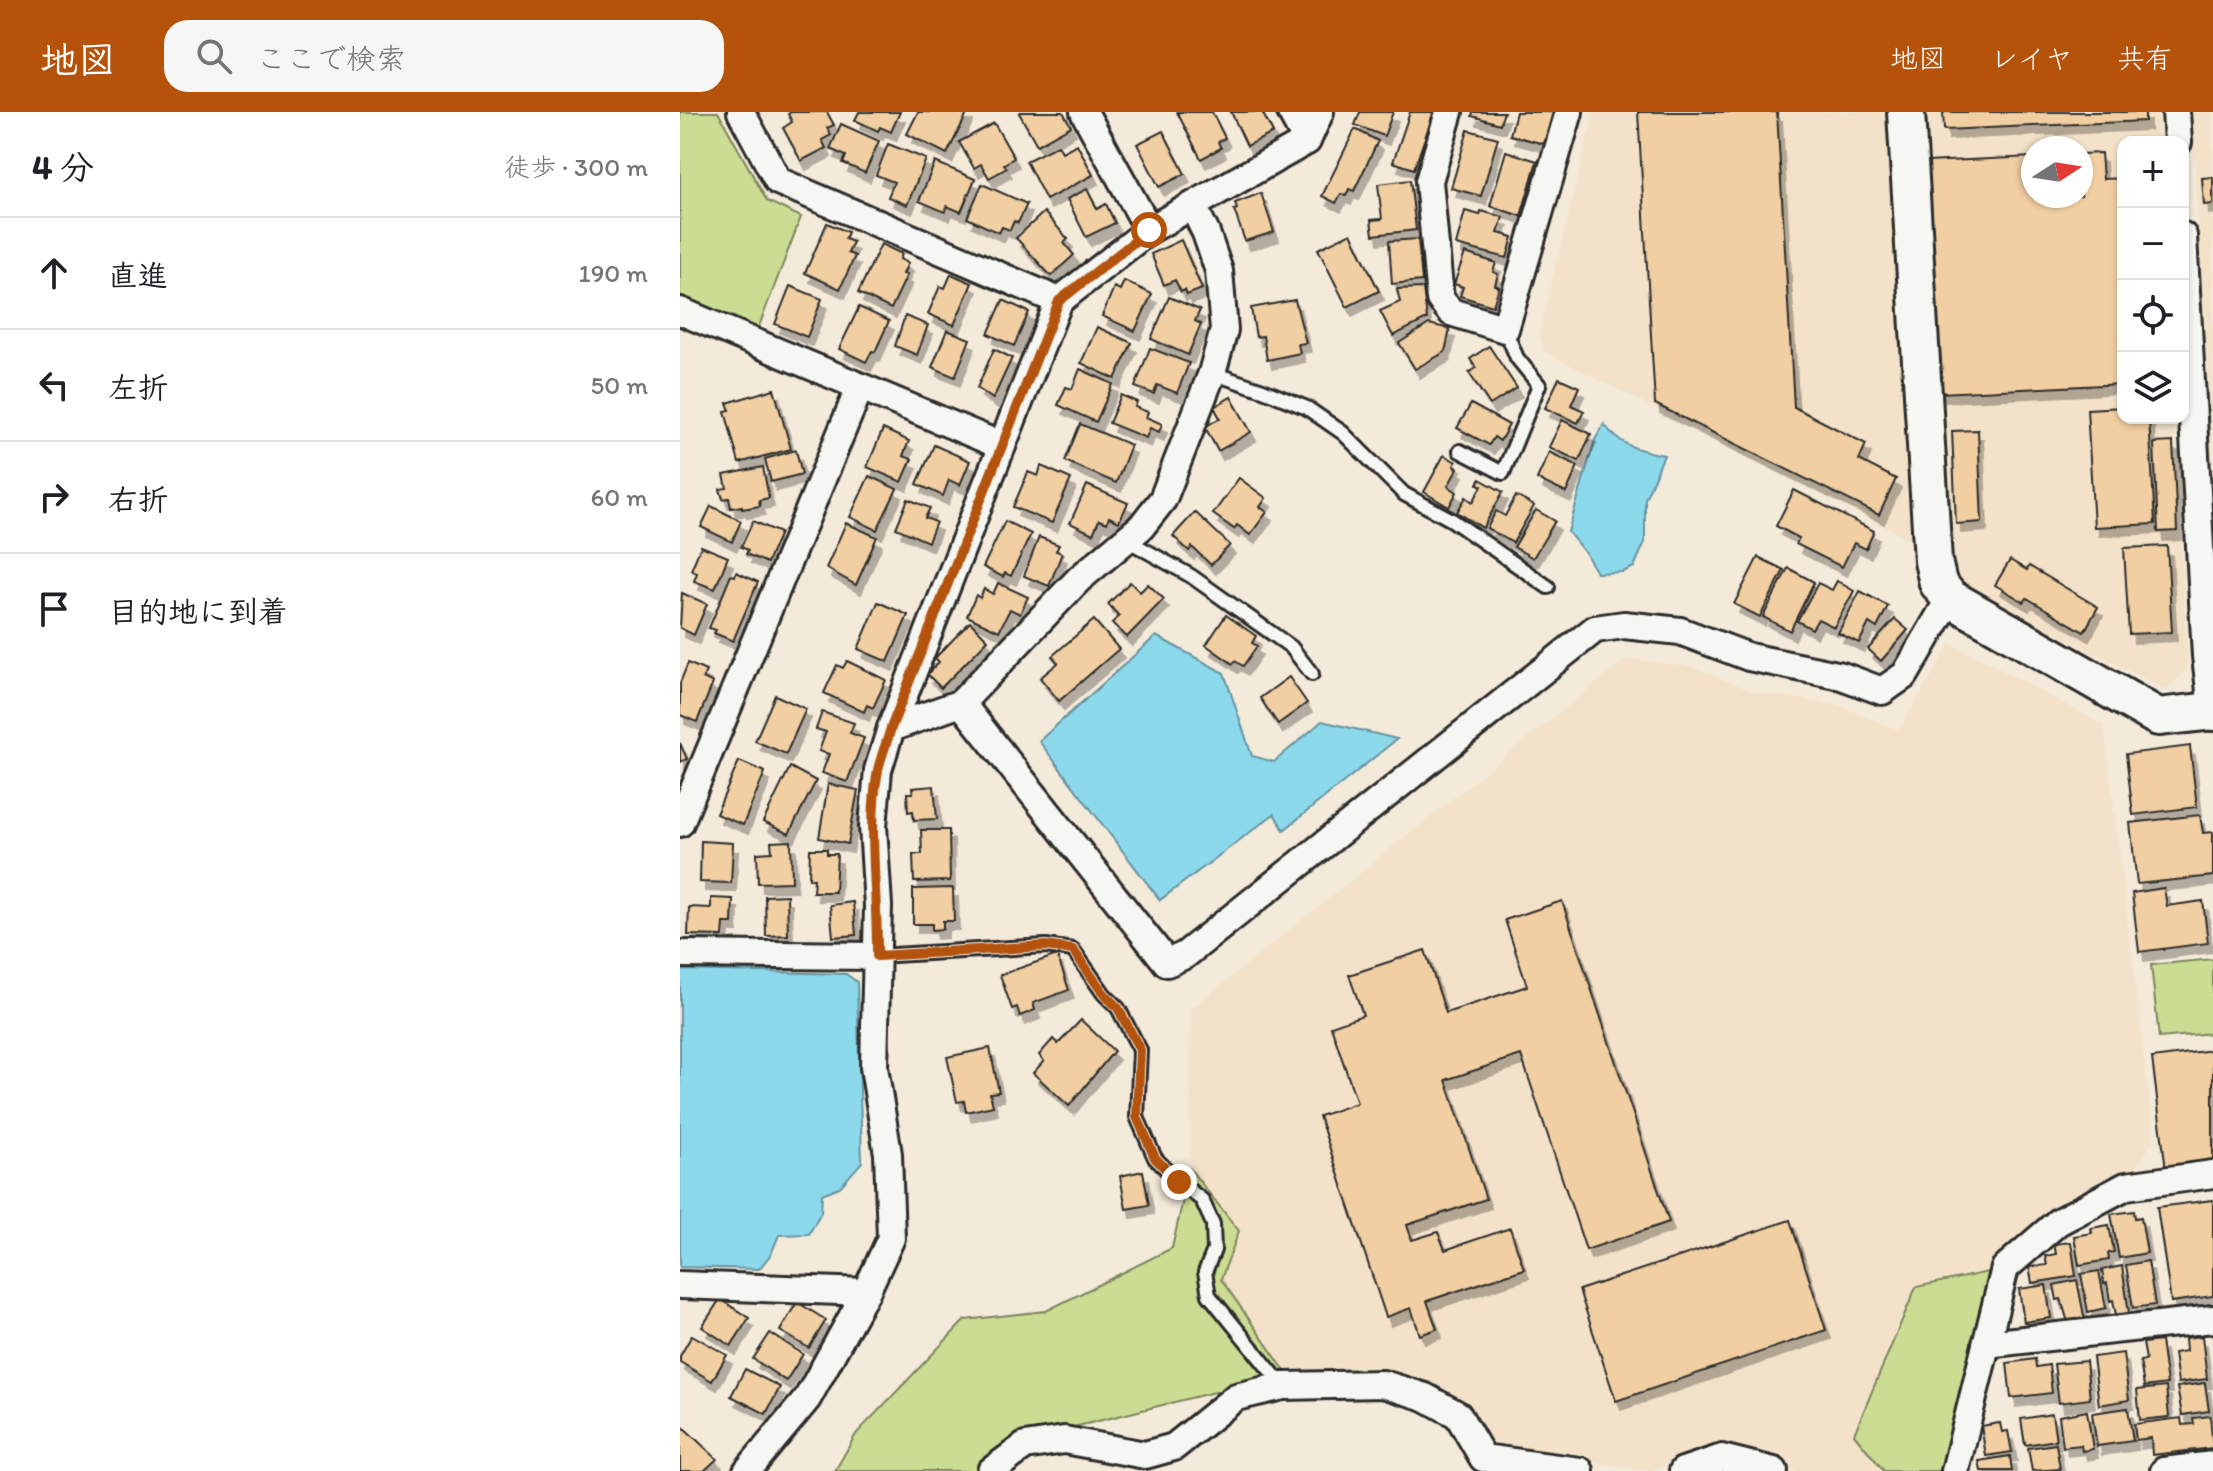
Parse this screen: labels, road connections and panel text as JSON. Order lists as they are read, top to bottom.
{
  "north": "right",
  "page": {
    "header": "地図",
    "search": "ここで検索",
    "nav": ["地図", "レイヤ", "共有"],
    "heading": ["4 分", "徒歩 · 300 m"],
    "map_buttons": ["+", "−"],
    "list": [
      ["直進", "190 m"],
      ["左折", "50 m"],
      ["右折", "60 m"],
      "目的地に到着"
    ]
  }
}
